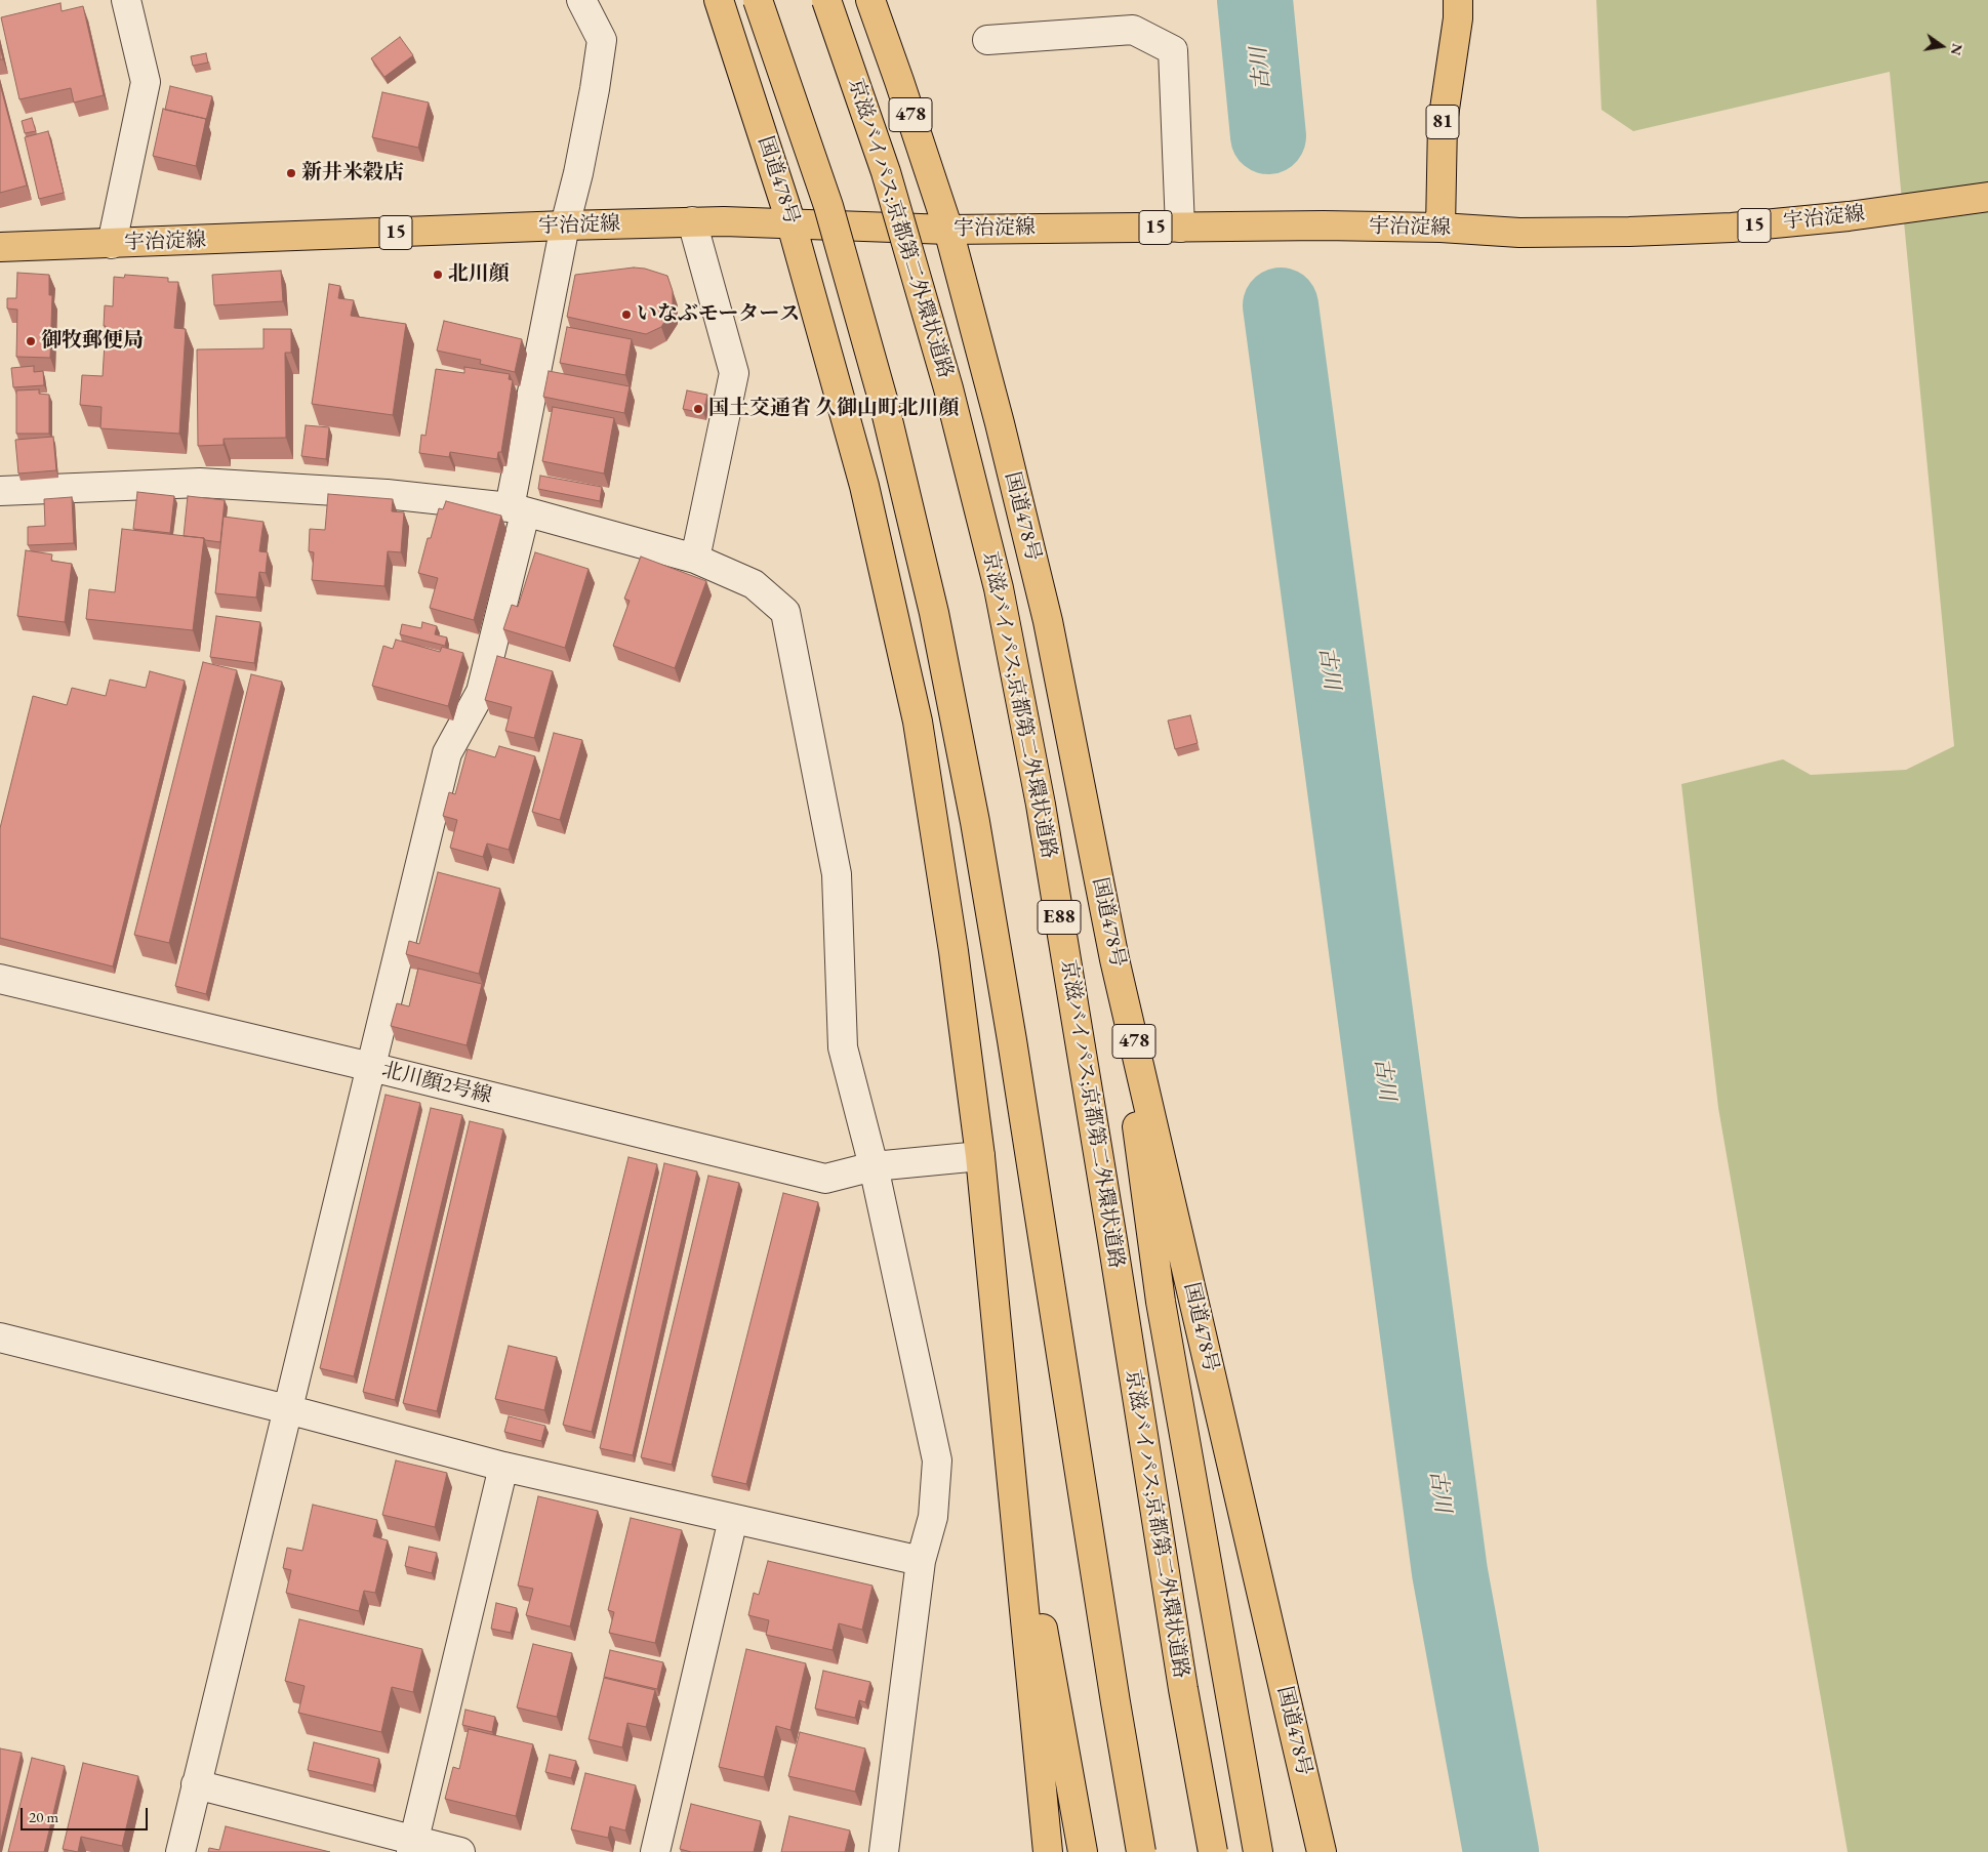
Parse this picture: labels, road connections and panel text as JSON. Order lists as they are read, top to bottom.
{
  "streets": {
    "main road": [
      "478",
      "81",
      "国道478号",
      "宇治淀線",
      "15",
      "京滋バイパス;京都第二外環状道路",
      "E88"
    ],
    "street": ["北川顔2号線"]
  },
  "crossings": [
    ["81", "宇治淀線"],
    ["国道478号", "宇治淀線"],
    ["国道478号", "北川顔2号線"]
  ],
  "water": ["古川"],
  "places": [
    "新井米穀店",
    "北川顔",
    "いなぶモータース",
    "御牧郵便局",
    "国土交通省 久御山町北川顔"
  ],
  "scale_bar": "20 m",
  "north": "right"
}
